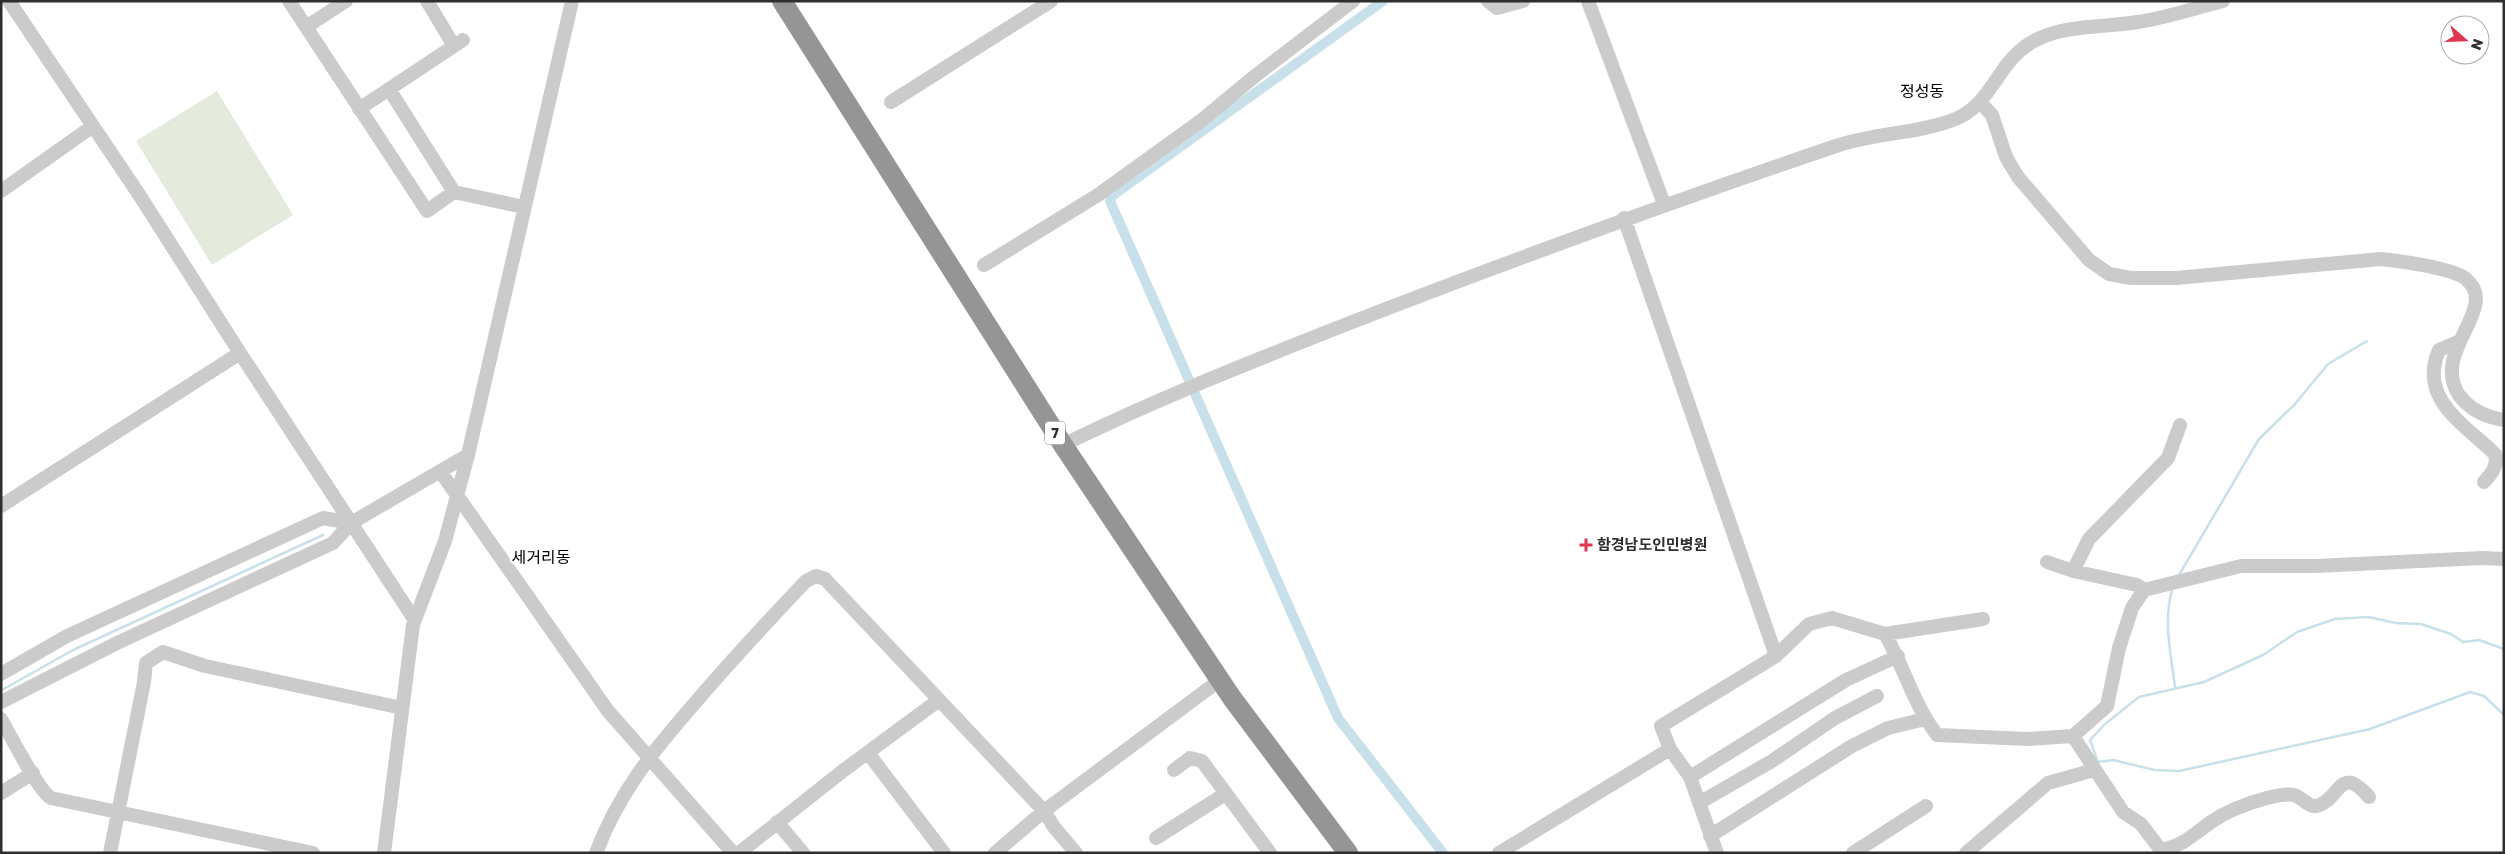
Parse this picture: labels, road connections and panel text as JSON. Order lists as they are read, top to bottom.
{
  "streets": {
    "highway": ["7"]
  },
  "districts": ["정성동", "세거리동"],
  "places": {
    "health": ["함경남도인민병원"]
  },
  "north": "right"
}
